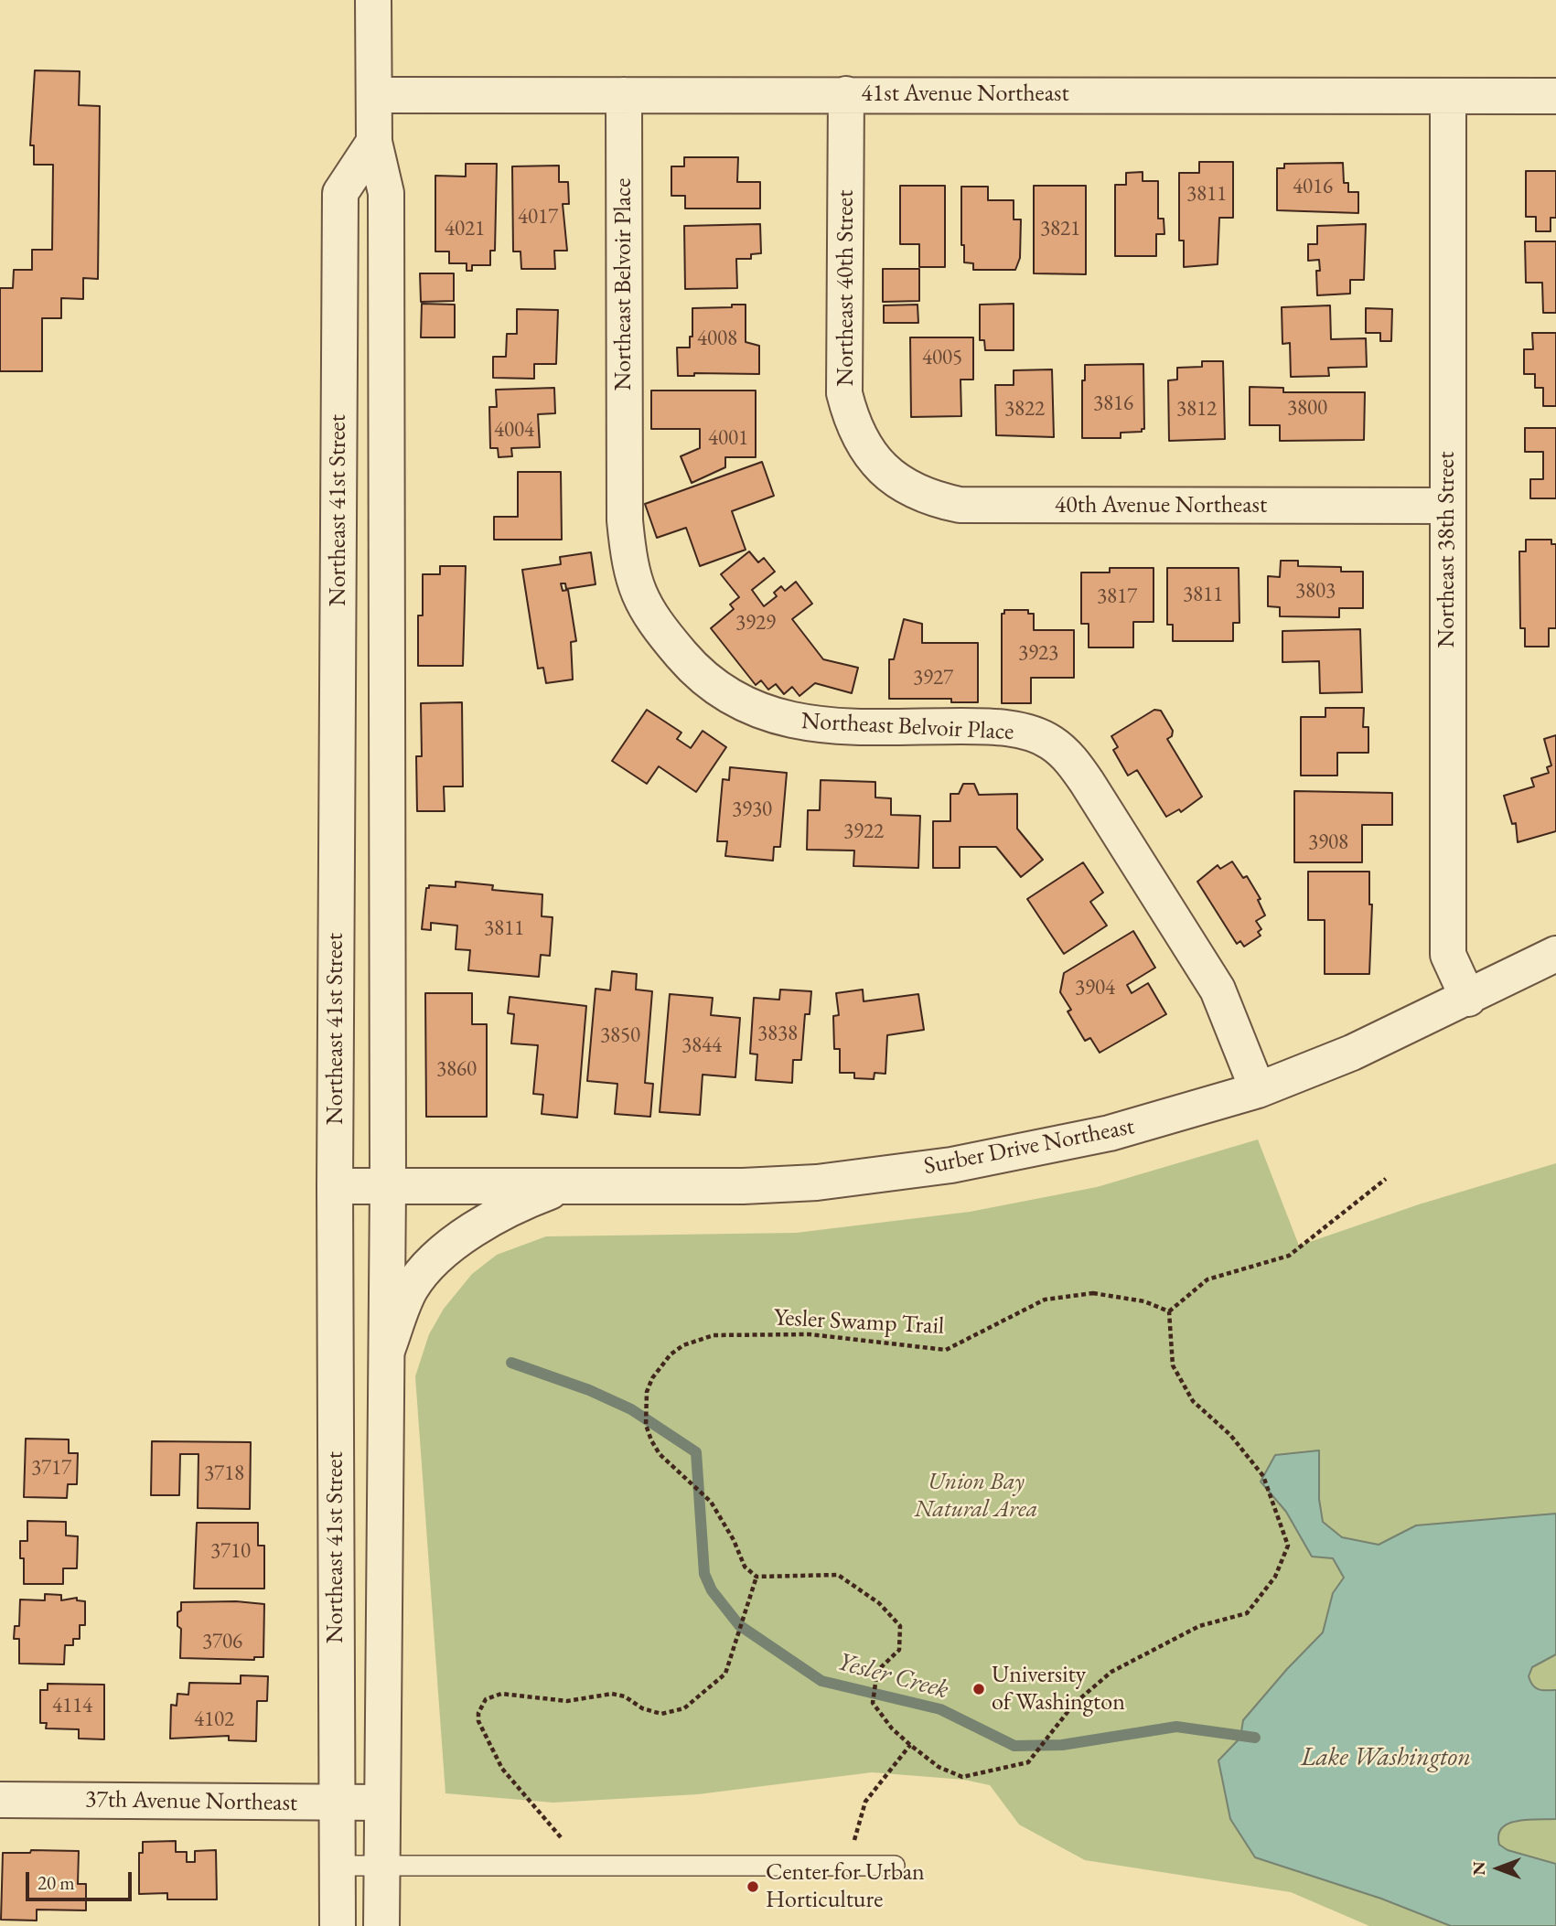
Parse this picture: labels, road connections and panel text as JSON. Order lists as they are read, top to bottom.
{
  "streets": {
    "street": [
      "41st Avenue Northeast",
      "Northeast Belvoir Place",
      "Northeast 40th Street",
      "40th Avenue Northeast",
      "Northeast 41st Street",
      "Northeast 38th Street",
      "Surber Drive Northeast",
      "37th Avenue Northeast"
    ],
    "path": ["Yesler Swamp Trail"]
  },
  "crossings": [
    ["41st Avenue Northeast", "Northeast Belvoir Place"],
    ["41st Avenue Northeast", "Northeast 40th Street"],
    ["41st Avenue Northeast", "Northeast 41st Street"],
    ["41st Avenue Northeast", "Northeast 38th Street"],
    ["Northeast Belvoir Place", "Surber Drive Northeast"],
    ["Northeast 40th Street", "40th Avenue Northeast"],
    ["40th Avenue Northeast", "Northeast 38th Street"],
    ["Northeast 41st Street", "Surber Drive Northeast"],
    ["Northeast 41st Street", "37th Avenue Northeast"],
    ["Northeast 38th Street", "Surber Drive Northeast"]
  ],
  "water": ["Yesler Creek", "Lake Washington"],
  "parks": ["Union Bay Natural Area"],
  "places": ["University of Washington", "Center for Urban Horticulture"],
  "house_numbers": [
    "4016",
    "3811",
    "4017",
    "4021",
    "3821",
    "4008",
    "4005",
    "3816",
    "3800",
    "3822",
    "3812",
    "4004",
    "4001",
    "3803",
    "3811",
    "3817",
    "3929",
    "3923",
    "3927",
    "3930",
    "3922",
    "3908",
    "3811",
    "3904",
    "3838",
    "3850",
    "3844",
    "3860",
    "3717",
    "3718",
    "3710",
    "3706",
    "4114",
    "4102"
  ],
  "scale_bar": "20 m",
  "north": "left"
}
